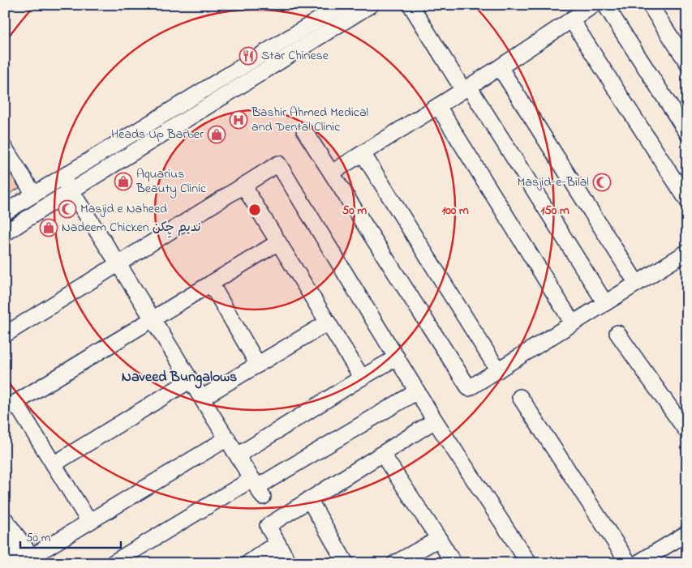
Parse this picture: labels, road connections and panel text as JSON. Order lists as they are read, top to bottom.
{
  "districts": ["Naveed Bungalows"],
  "places": {
    "restaurant": ["Star Chinese"],
    "hospital": ["Bashir Ahmed Medical and Dental Clinic"],
    "shop": ["Heads Up Barber", "Aquarius Beauty Clinic", "Nadeem Chicken ندیم چِکن"],
    "mosque": ["Masjid-e-Bilal", "Masjid e Naheed"]
  },
  "scale_bar": "50 m",
  "rings": ["50 m", "100 m", "150 m"]
}
